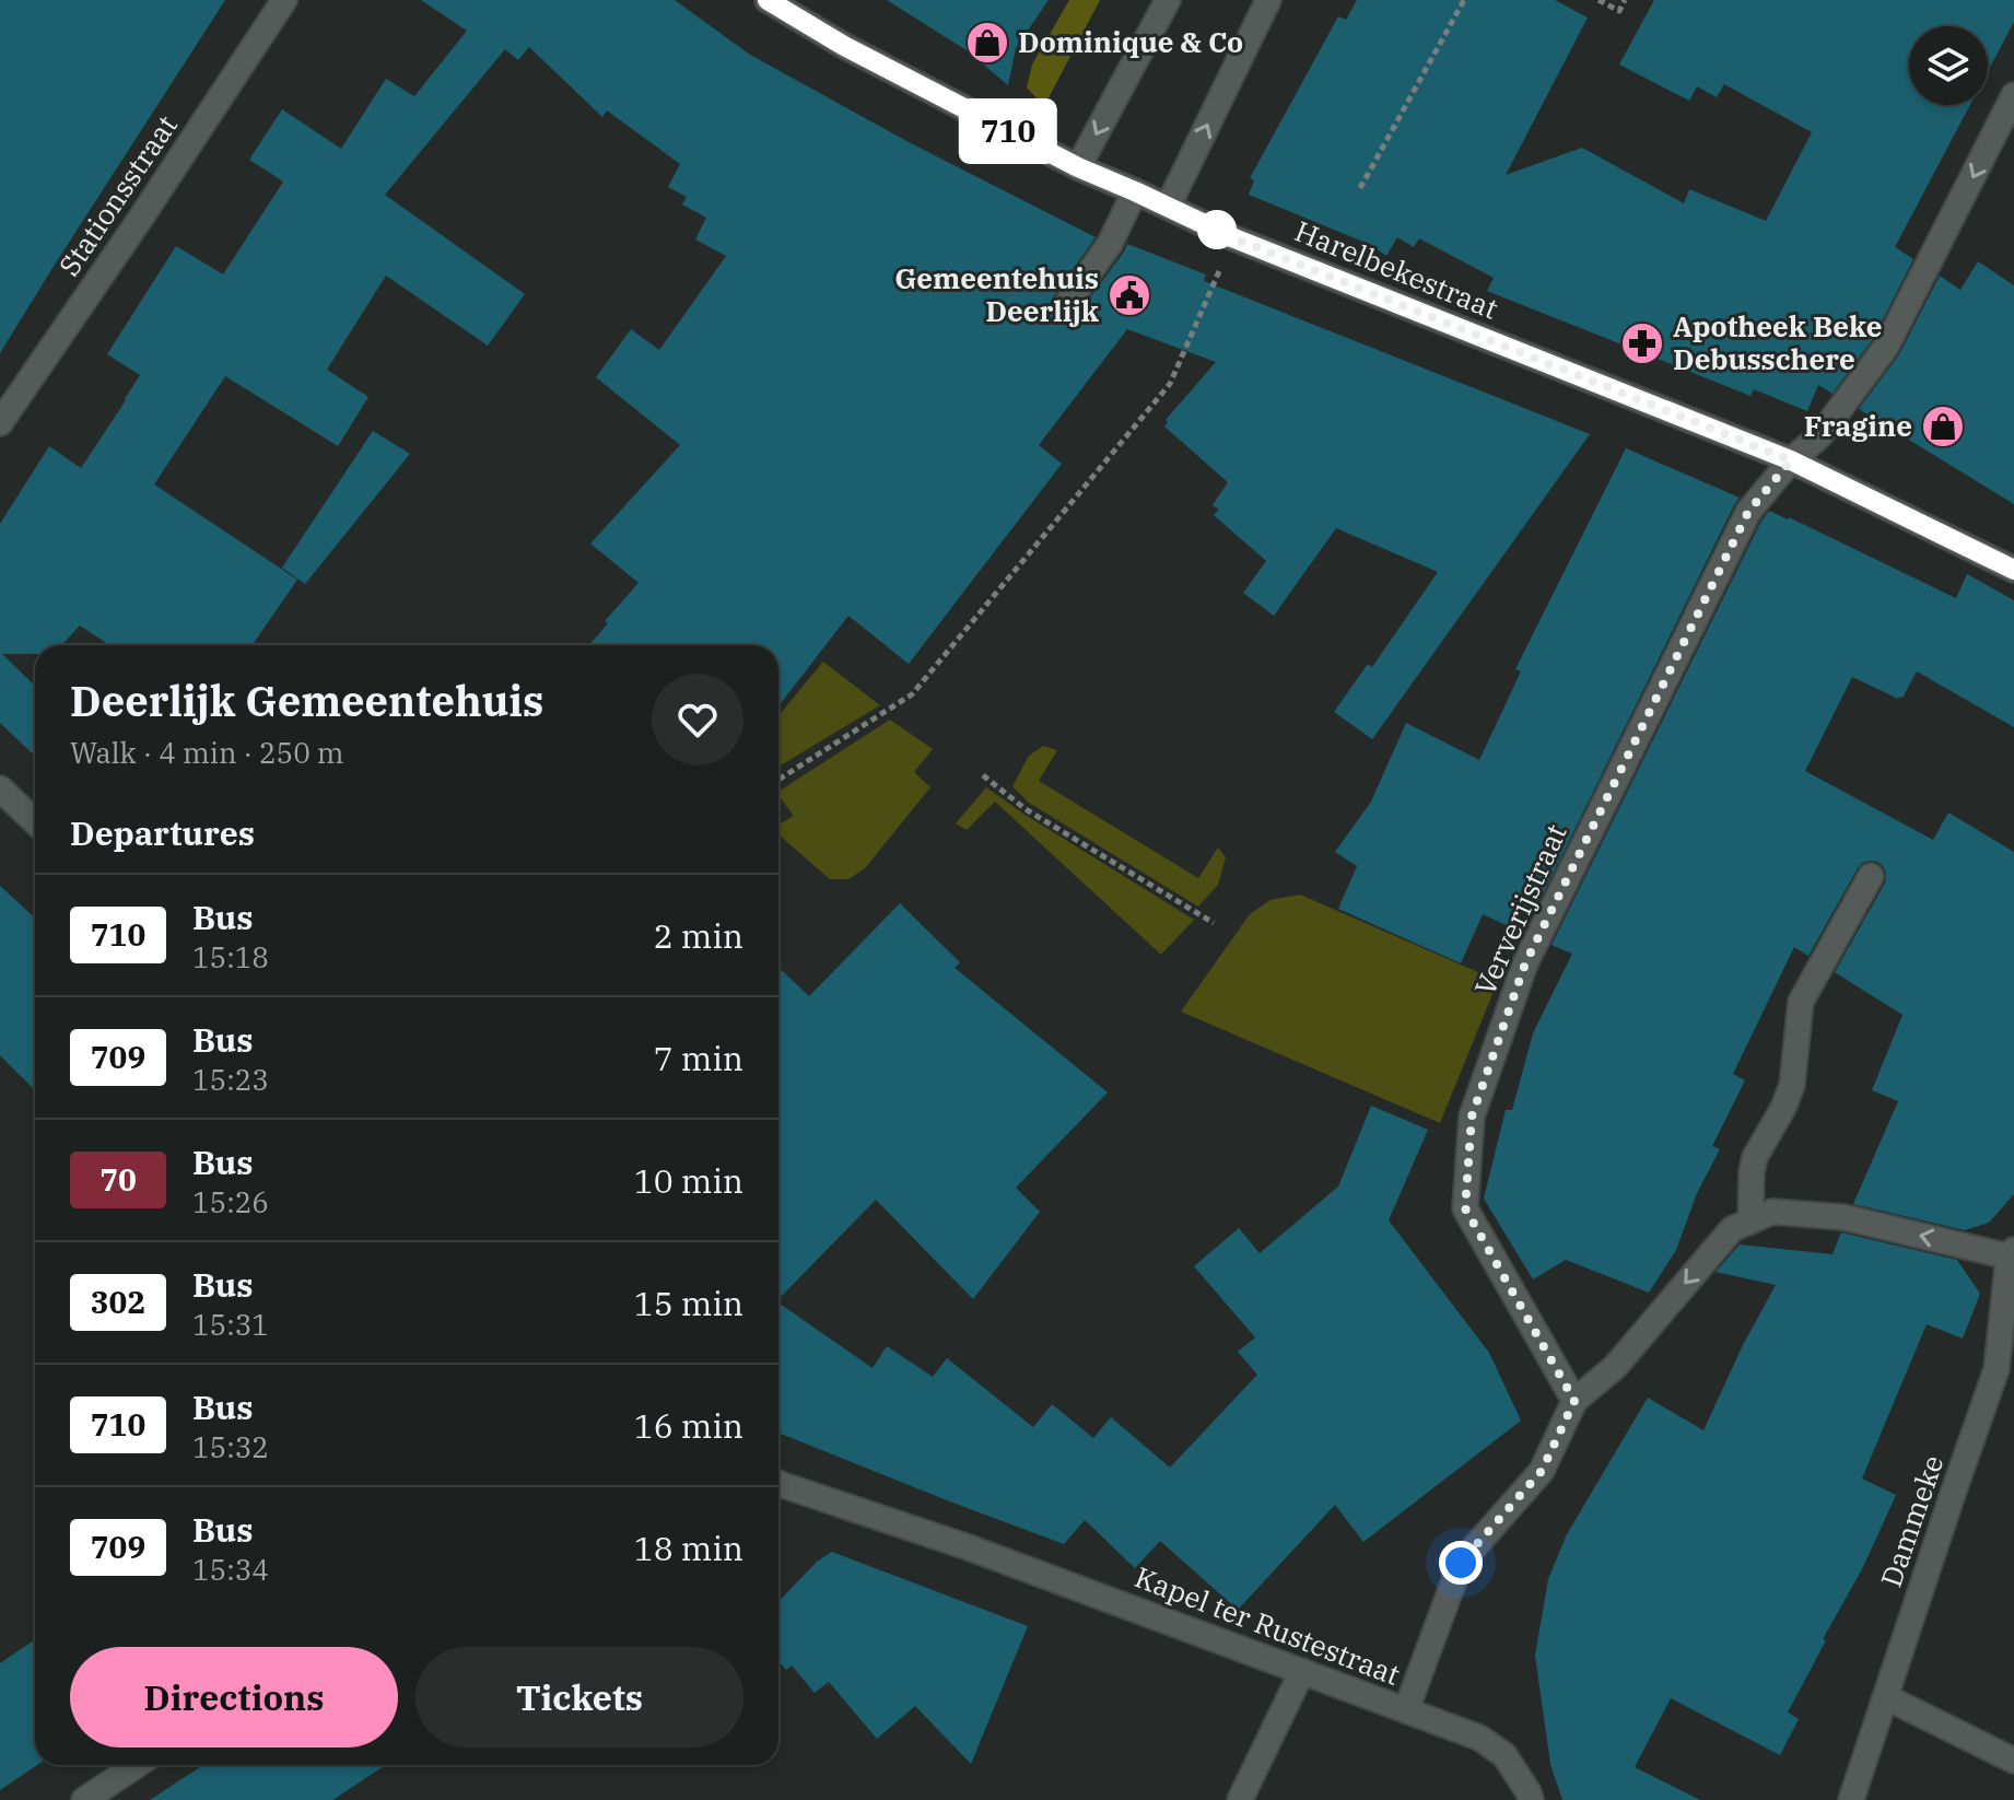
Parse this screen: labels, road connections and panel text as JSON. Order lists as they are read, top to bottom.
{
  "streets": {
    "street": [
      "Stationsstraat",
      "Harelbekestraat",
      "Ververijstraat",
      "Dammeke",
      "Kapel ter Rustestraat"
    ]
  },
  "crossings": [
    ["Harelbekestraat", "Ververijstraat"],
    ["Ververijstraat", "Kapel ter Rustestraat"]
  ],
  "places": {
    "shop": ["Dominique & Co", "Fragine"],
    "public building": ["Gemeentehuis Deerlijk"],
    "pharmacy": ["Apotheek Beke Debusschere"]
  },
  "lines": ["bus line 710"],
  "page": {
    "on_map": "710",
    "heading": [
      ["Deerlijk Gemeentehuis", "Walk · 4 min · 250 m"],
      "Departures"
    ],
    "list": [
      {
        "mark": "710",
        "name": "Bus",
        "note": "15:18",
        "value": "2 min"
      },
      {
        "mark": "709",
        "name": "Bus",
        "note": "15:23",
        "value": "7 min"
      },
      {
        "mark": "70",
        "name": "Bus",
        "note": "15:26",
        "value": "10 min"
      },
      {
        "mark": "302",
        "name": "Bus",
        "note": "15:31",
        "value": "15 min"
      },
      {
        "mark": "710",
        "name": "Bus",
        "note": "15:32",
        "value": "16 min"
      },
      {
        "mark": "709",
        "name": "Bus",
        "note": "15:34",
        "value": "18 min"
      }
    ],
    "buttons": ["Directions", "Tickets"]
  }
}
